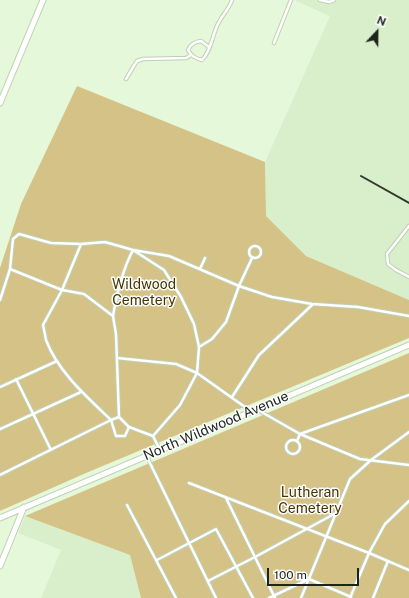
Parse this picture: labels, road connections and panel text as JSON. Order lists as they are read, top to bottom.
{
  "streets": {
    "street": ["North Wildwood Avenue"]
  },
  "parks": ["Wildwood Cemetery", "Lutheran Cemetery"],
  "scale_bar": "100 m",
  "north": "top"
}
